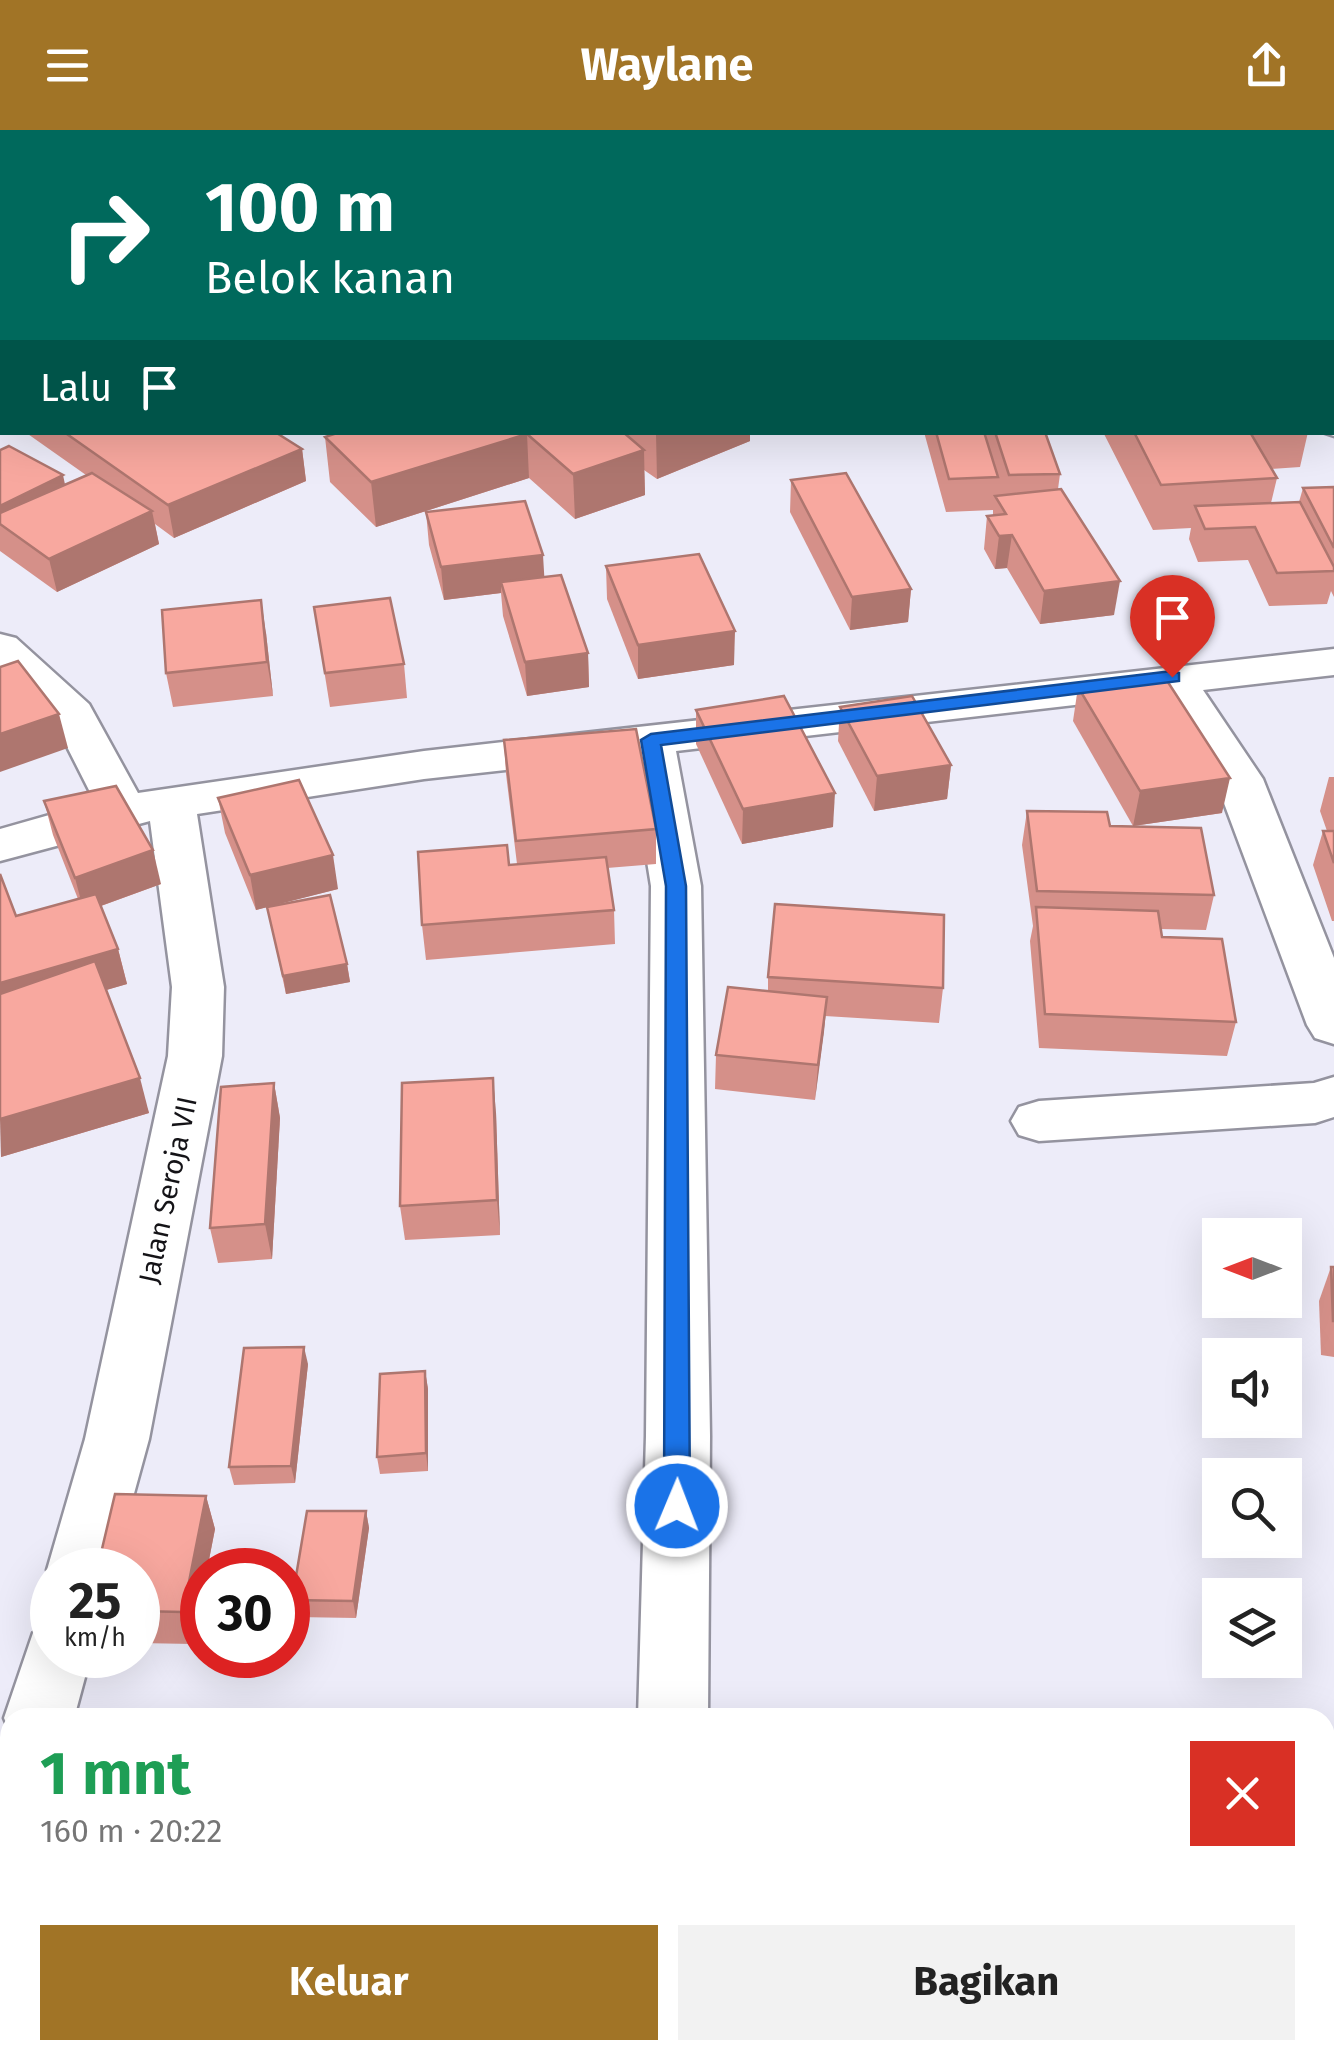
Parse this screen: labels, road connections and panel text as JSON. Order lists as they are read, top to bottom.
{
  "streets": {
    "street": ["Jalan Seroja VII"]
  },
  "north": "left",
  "page": {
    "header": "Waylane",
    "turn": ["100 m", "Belok kanan"],
    "then": "Lalu",
    "speed": "25 km/h",
    "limit": "30",
    "heading": ["1 mnt", "160 m · 20:22"],
    "buttons": ["Keluar", "Bagikan"]
  }
}
